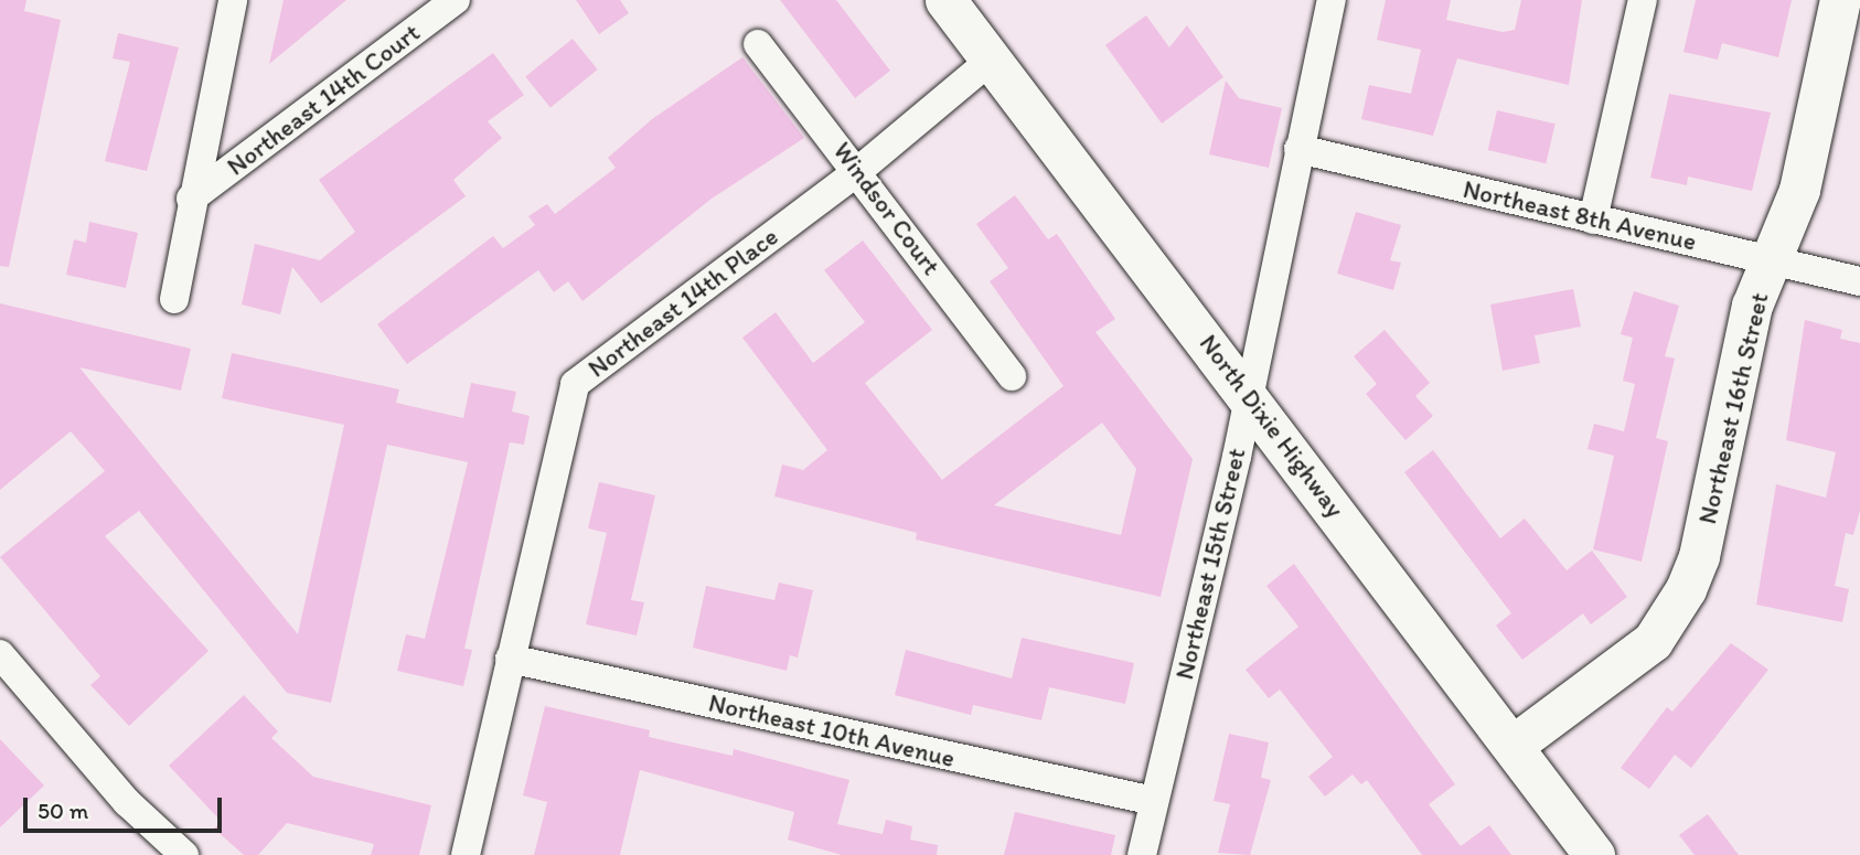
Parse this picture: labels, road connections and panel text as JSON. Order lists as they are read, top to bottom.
{
  "streets": {
    "street": [
      "Northeast 14th Court",
      "Windsor Court",
      "Northeast 8th Avenue",
      "Northeast 14th Place",
      "Northeast 16th Street",
      "North Dixie Highway",
      "Northeast 15th Street",
      "Northeast 10th Avenue"
    ]
  },
  "crossings": [
    ["Windsor Court", "Northeast 14th Place"],
    ["Northeast 8th Avenue", "Northeast 16th Street"],
    ["Northeast 8th Avenue", "Northeast 15th Street"],
    ["Northeast 14th Place", "North Dixie Highway"],
    ["Northeast 14th Place", "Northeast 10th Avenue"],
    ["Northeast 16th Street", "North Dixie Highway"],
    ["North Dixie Highway", "Northeast 15th Street"],
    ["Northeast 15th Street", "Northeast 10th Avenue"]
  ],
  "scale_bar": "50 m"
}
